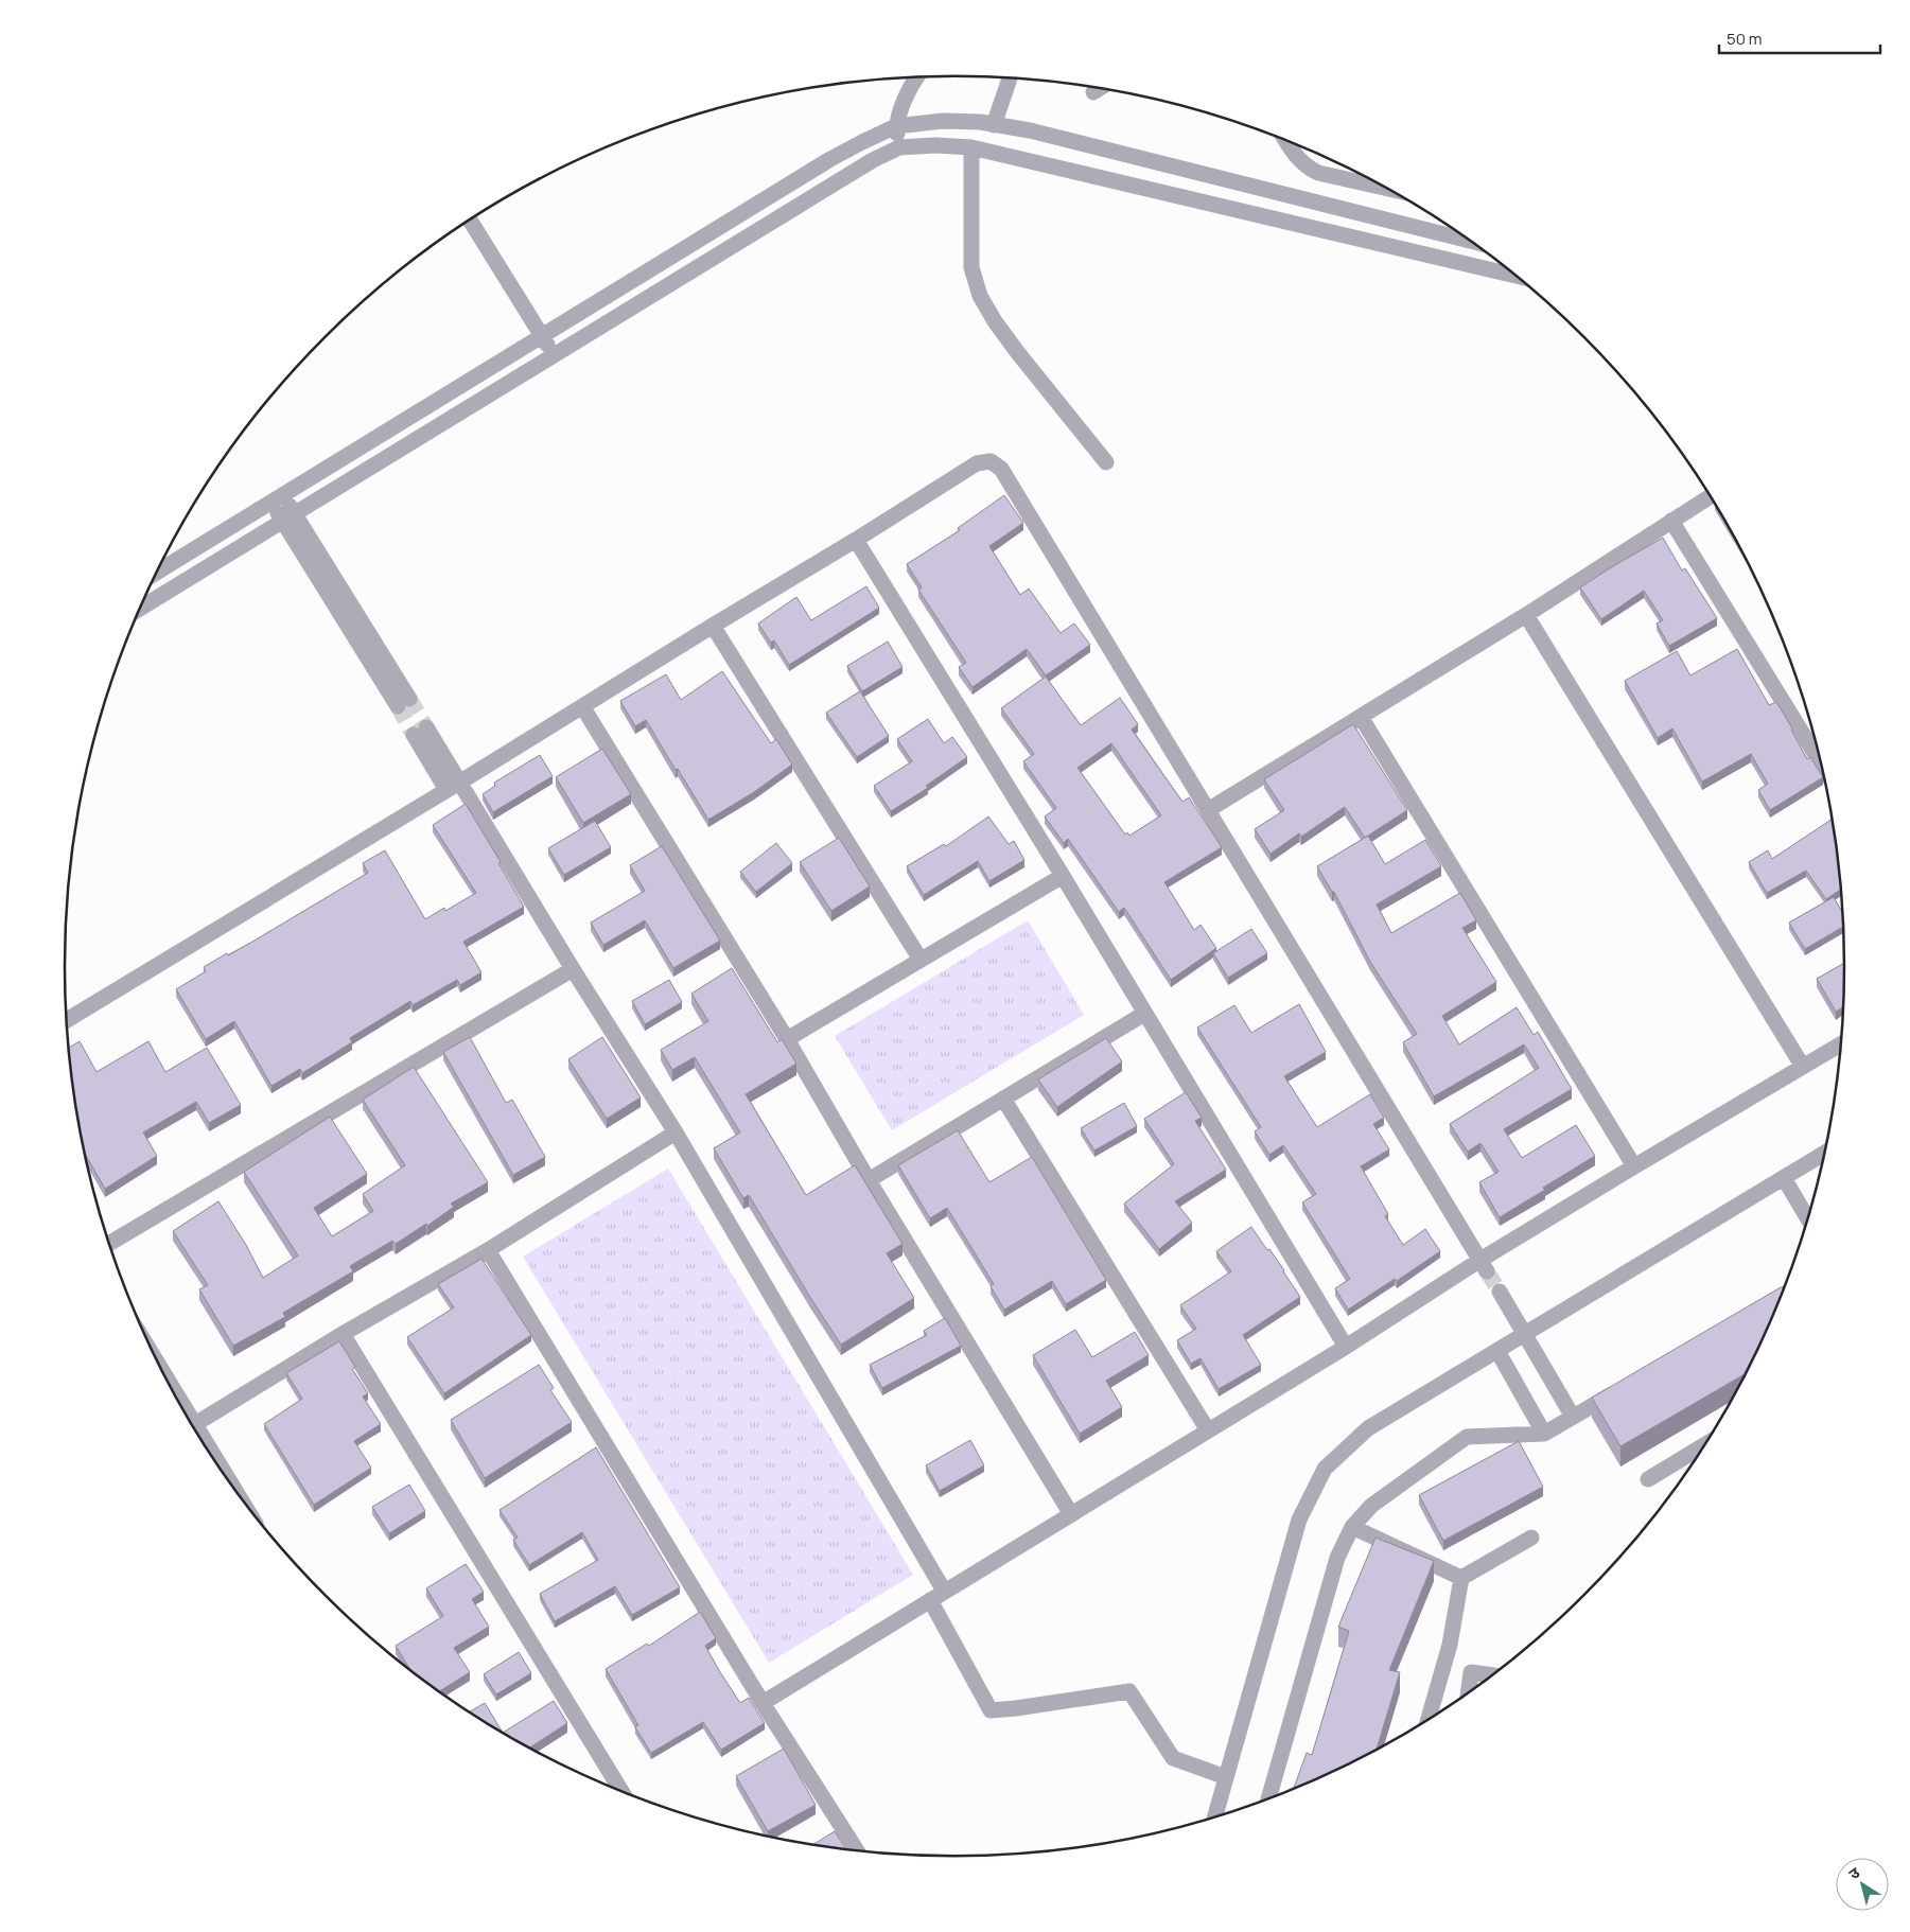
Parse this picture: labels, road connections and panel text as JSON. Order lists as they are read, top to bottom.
{
  "scale_bar": "50 m",
  "north": "top left"
}
